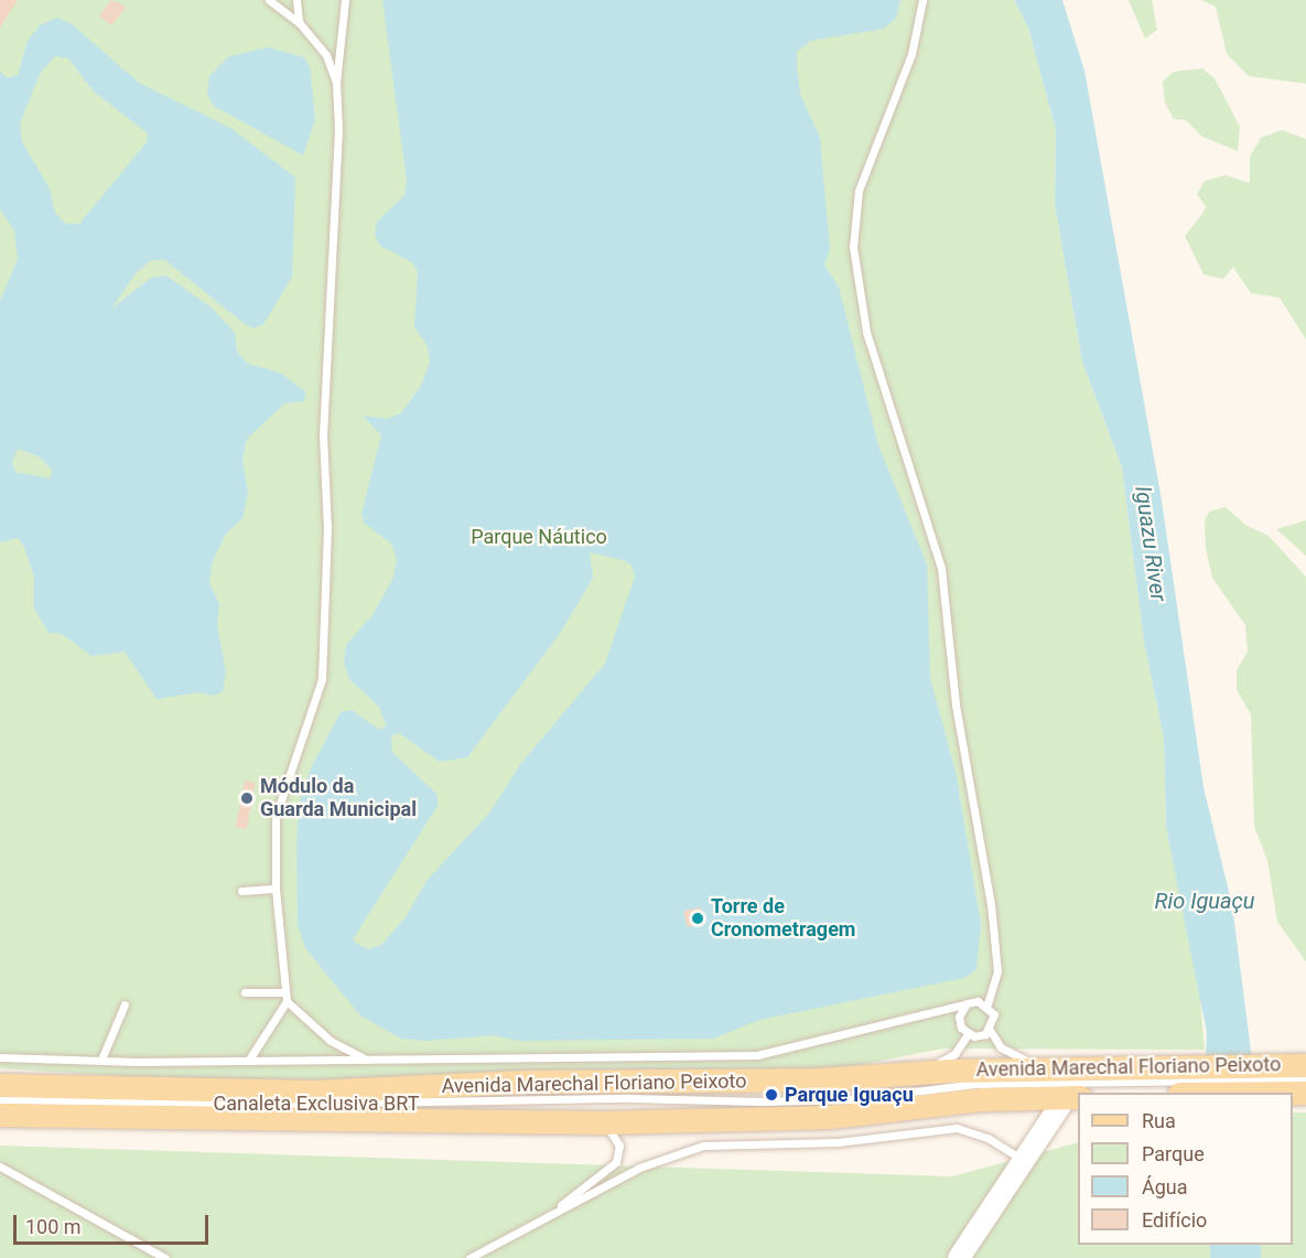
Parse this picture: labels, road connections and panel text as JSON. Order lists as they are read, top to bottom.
{
  "streets": {
    "main road": ["Avenida Marechal Floriano Peixoto"],
    "lane": ["Canaleta Exclusiva BRT"]
  },
  "crossings": [
    ["Avenida Marechal Floriano Peixoto", "Canaleta Exclusiva BRT"]
  ],
  "water": ["Iguazu River", "Rio Iguaçu"],
  "parks": ["Parque Náutico"],
  "places": ["Módulo da Guarda Municipal", "Torre de Cronometragem", "Parque Iguaçu"],
  "legend": [
    "Rua",
    "Parque",
    "Água",
    "Edifício"
  ],
  "scale_bar": "100 m"
}
